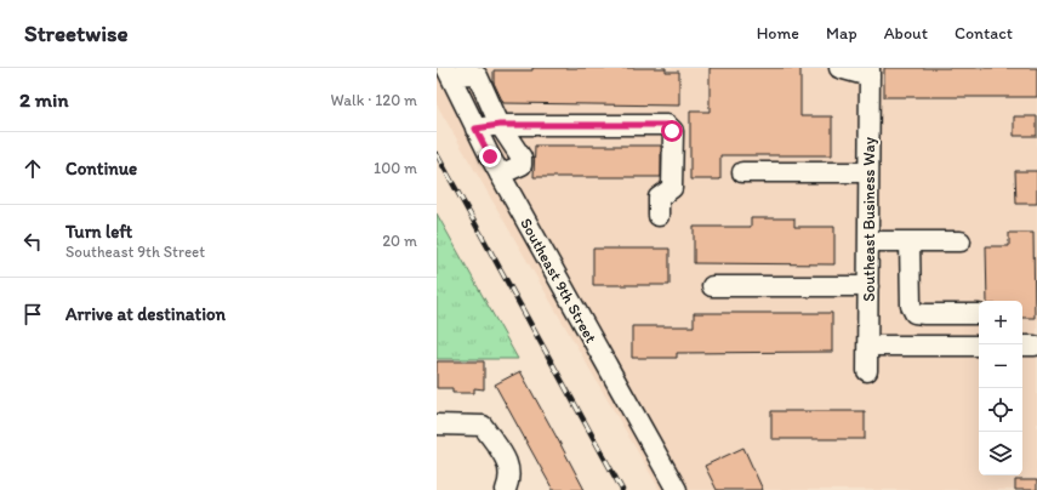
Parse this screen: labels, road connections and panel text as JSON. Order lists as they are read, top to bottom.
{
  "streets": {
    "street": ["Southeast Business Way", "Southeast 9th Street"]
  },
  "page": {
    "header": "Streetwise",
    "nav": [
      "Home",
      "Map",
      "About",
      "Contact"
    ],
    "heading": ["2 min", "Walk · 120 m"],
    "list": [
      ["Continue", "100 m"],
      ["Turn left", "Southeast 9th Street", "20 m"],
      "Arrive at destination"
    ],
    "map_buttons": ["+", "−"]
  }
}
